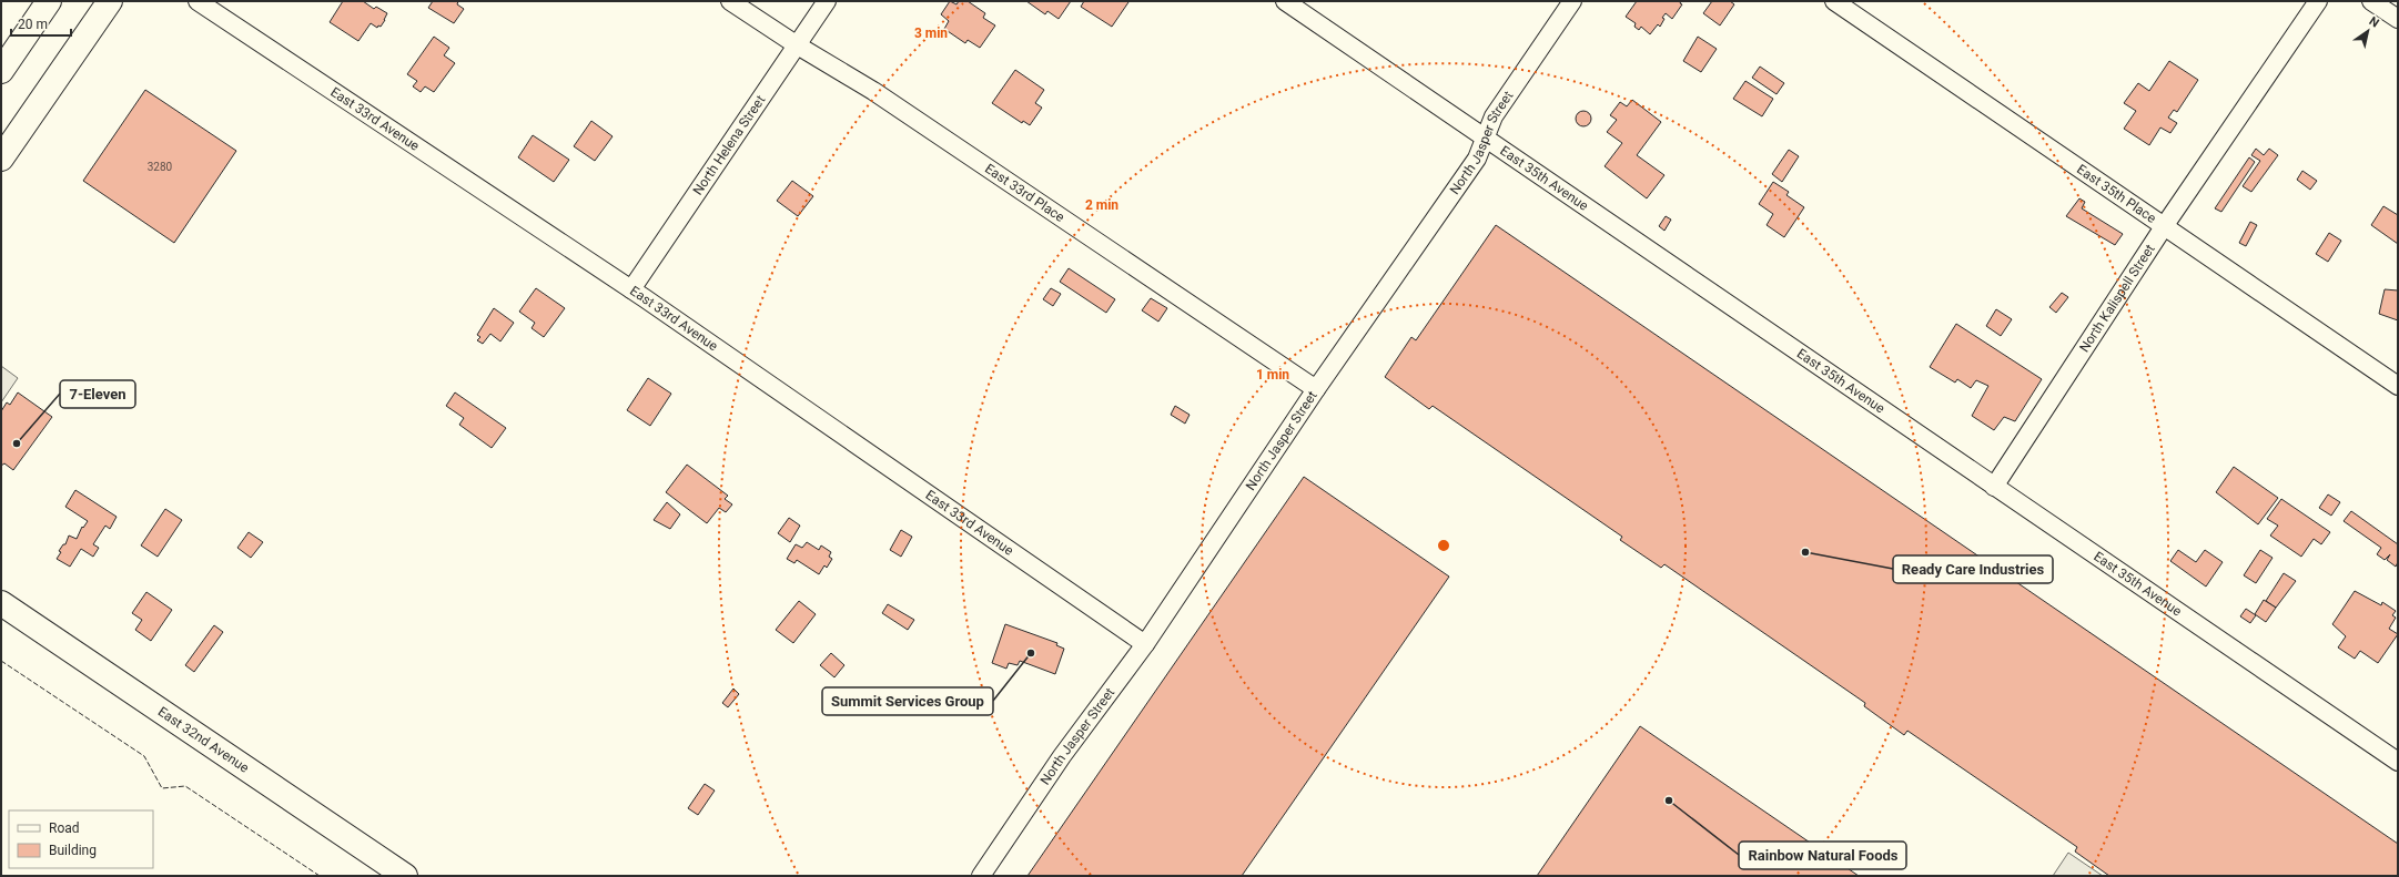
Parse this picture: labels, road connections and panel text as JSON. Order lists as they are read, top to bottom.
{
  "streets": {
    "street": [
      "East 33rd Avenue",
      "North Jasper Street",
      "North Helena Street",
      "East 35th Avenue",
      "East 33rd Place",
      "East 35th Place",
      "North Kalispell Street",
      "East 32nd Avenue"
    ]
  },
  "crossings": [
    ["East 33rd Avenue", "North Jasper Street"],
    ["East 33rd Avenue", "North Helena Street"],
    ["North Jasper Street", "East 35th Avenue"],
    ["North Jasper Street", "East 33rd Place"],
    ["North Helena Street", "East 33rd Place"],
    ["East 35th Avenue", "North Kalispell Street"],
    ["East 35th Place", "North Kalispell Street"]
  ],
  "places": [
    "7-Eleven",
    "Ready Care Industries",
    "Summit Services Group",
    "Rainbow Natural Foods"
  ],
  "house_numbers": ["3280"],
  "legend": ["Road", "Building"],
  "scale_bar": "20 m",
  "north": "top right",
  "rings": ["3 min", "2 min", "1 min"]
}
